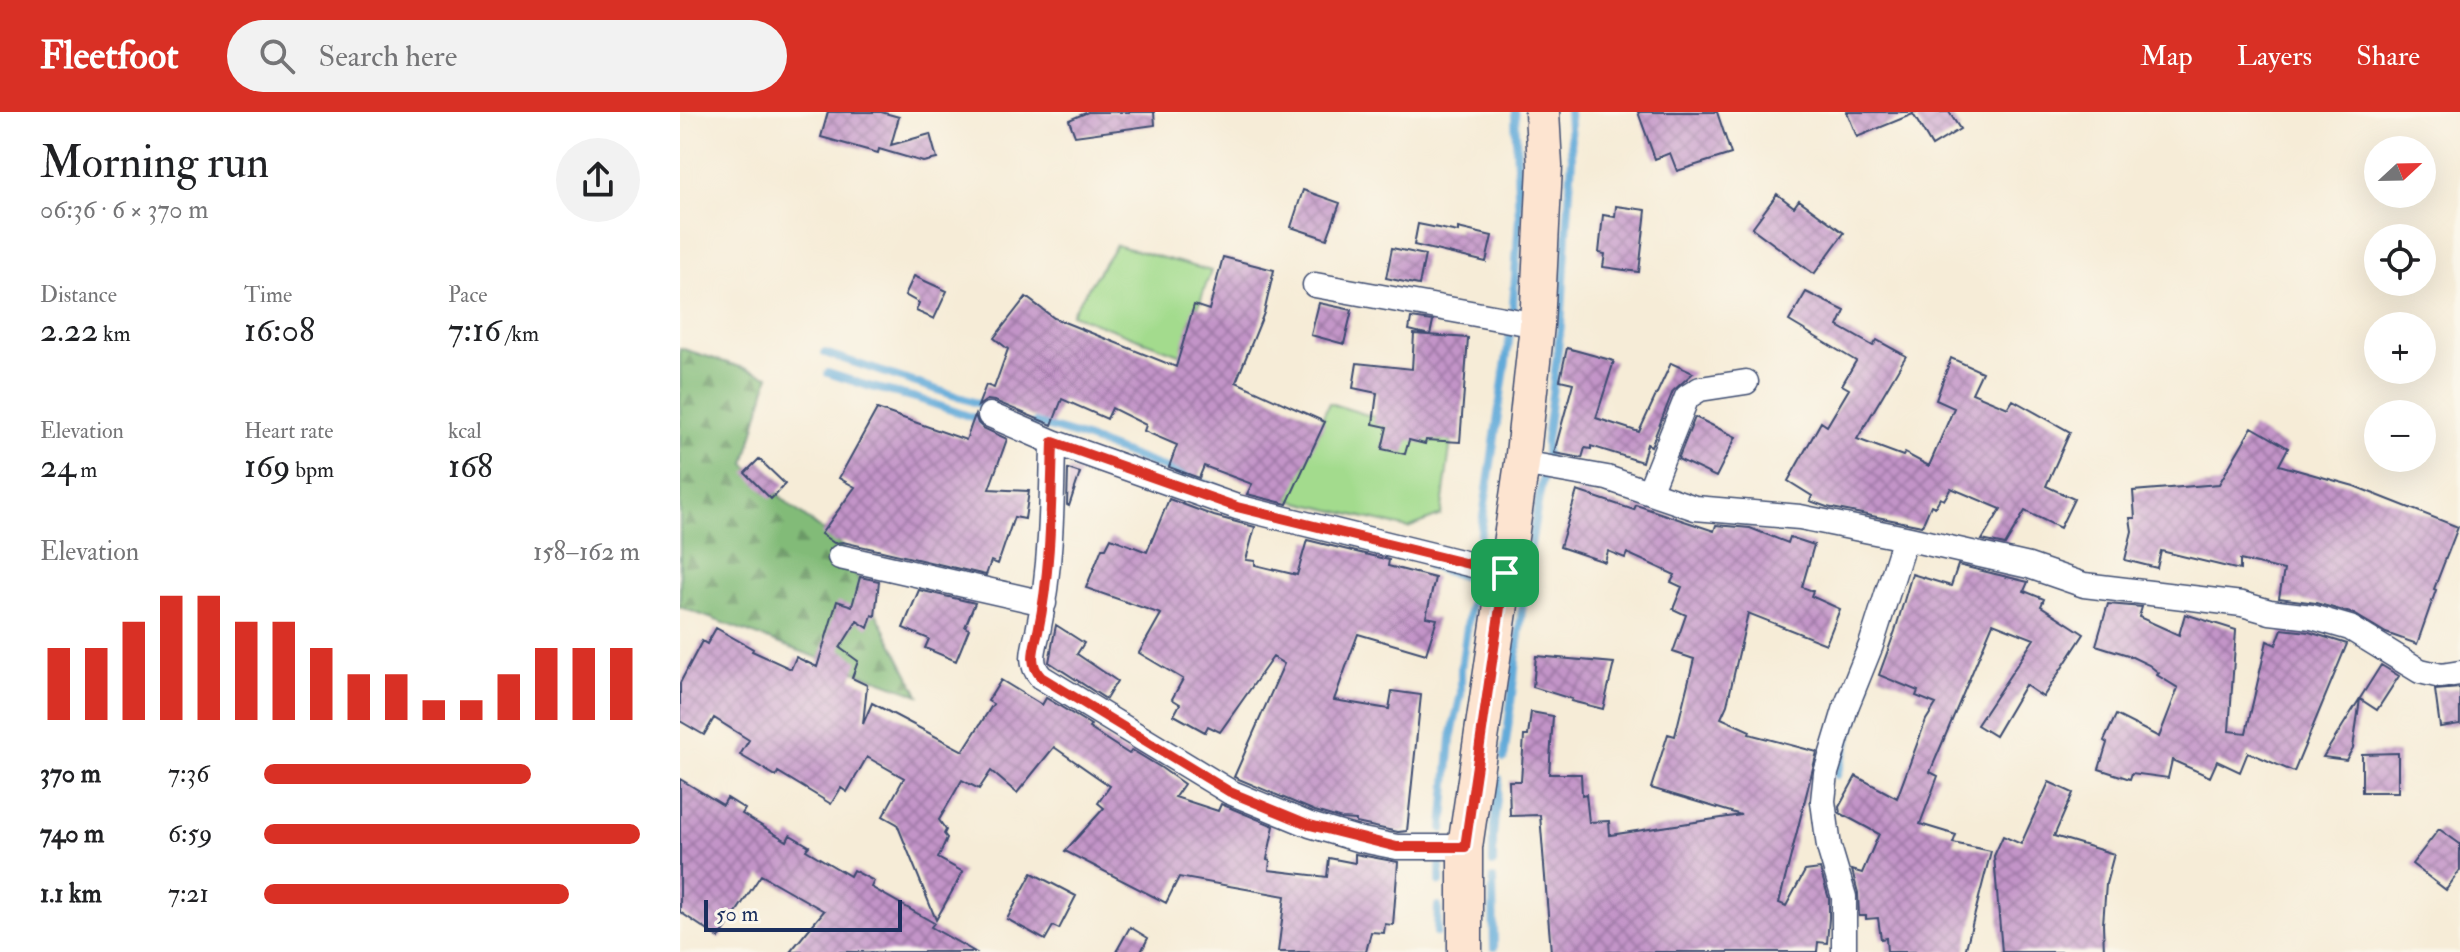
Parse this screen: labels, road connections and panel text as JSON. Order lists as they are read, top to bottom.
{
  "scale_bar": "50 m",
  "north": "right",
  "page": {
    "header": "Fleetfoot",
    "search": "Search here",
    "nav": ["Map", "Layers", "Share"],
    "heading": ["Morning run", "06:36 · 6 × 370 m"],
    "map_buttons": ["+", "−"],
    "stats": [
      ["Distance", "2.22 km"],
      ["Time", "16:08"],
      ["Pace", "7:16 /km"],
      ["Elevation", "24 m"],
      ["Heart rate", "169 bpm"],
      ["kcal", "168"]
    ],
    "chart": ["Elevation", "158–162 m"],
    "list": [
      {
        "name": "370 m",
        "note": "7:36"
      },
      {
        "name": "740 m",
        "note": "6:59"
      },
      {
        "name": "1.1 km",
        "note": "7:21"
      }
    ],
    "scale": "50 m"
  }
}
